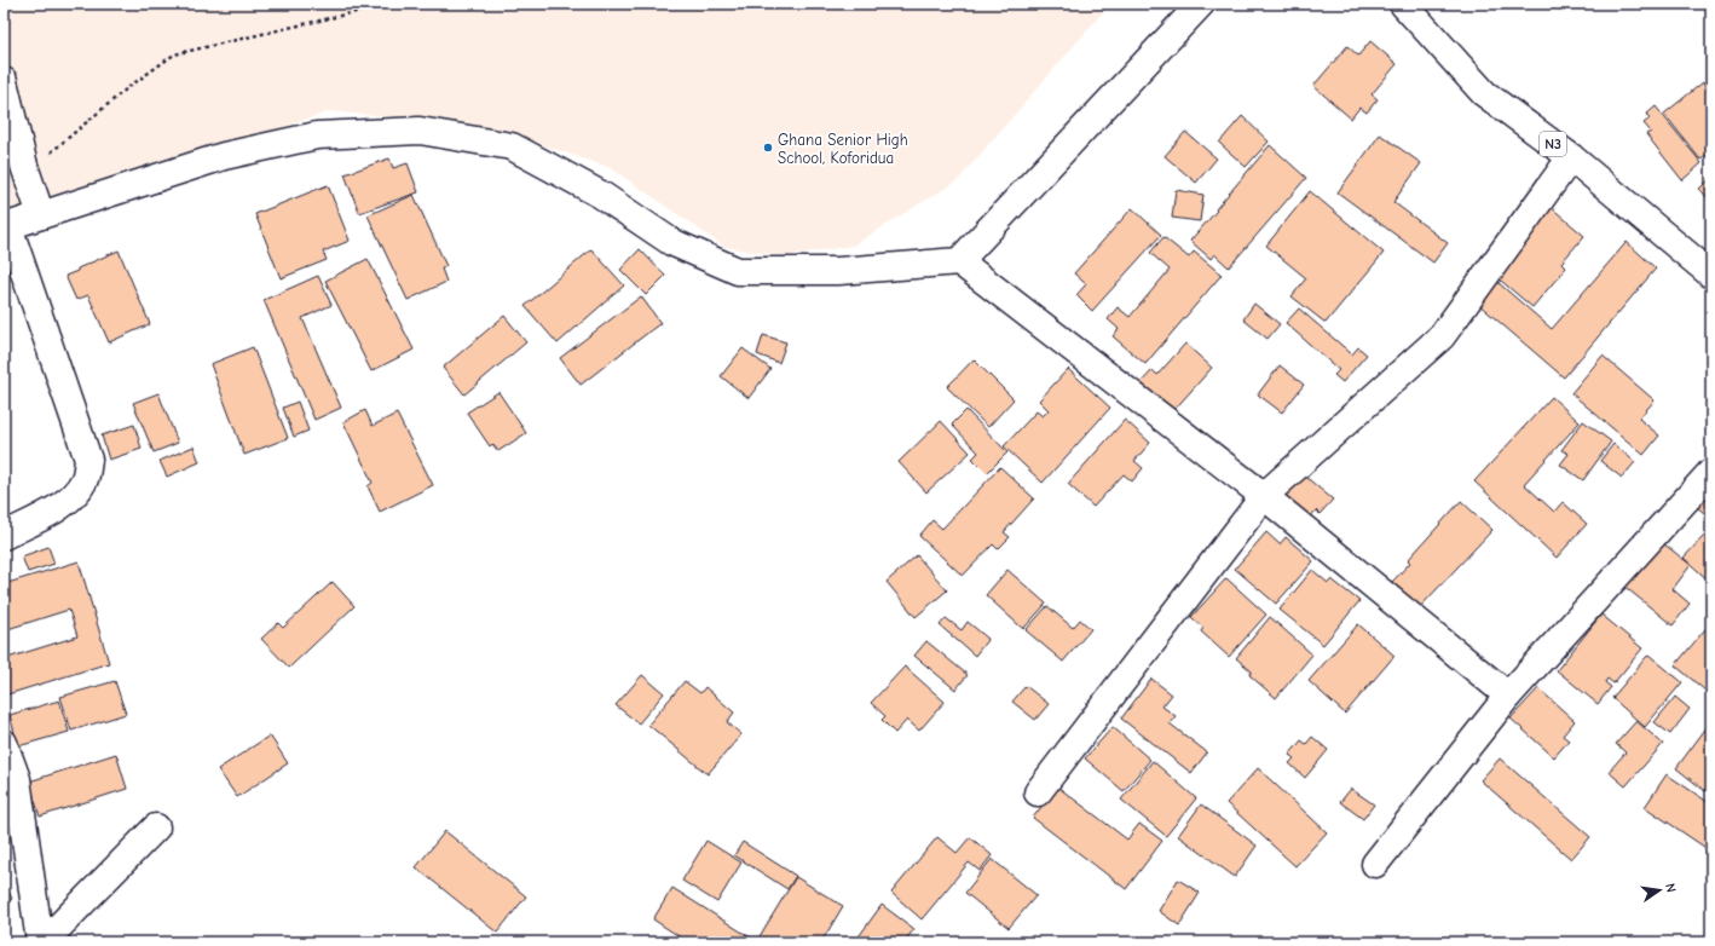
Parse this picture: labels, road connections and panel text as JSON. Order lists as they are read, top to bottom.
{
  "streets": {
    "street": ["N3"]
  },
  "places": ["Ghana Senior High School, Koforidua"],
  "north": "right"
}
